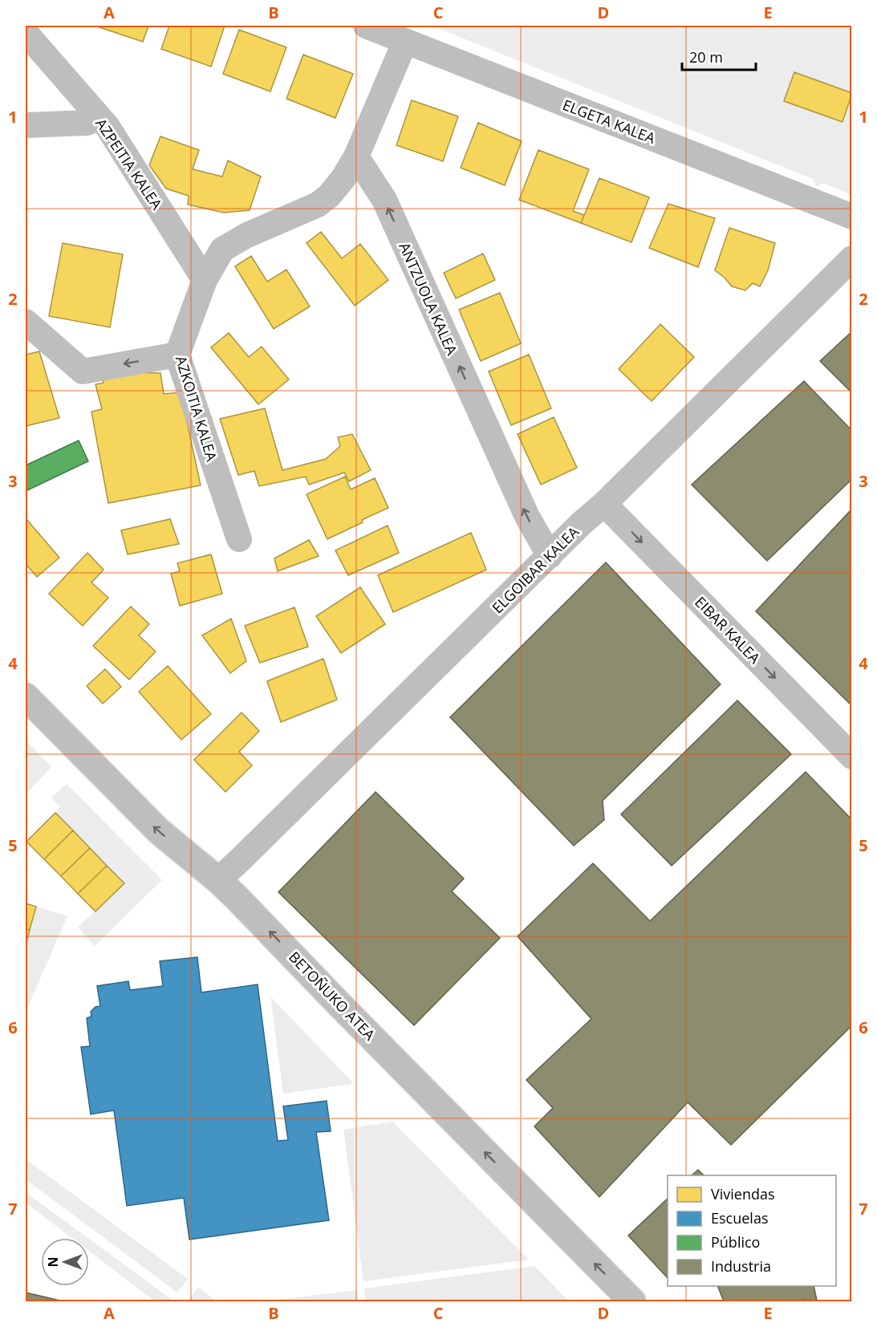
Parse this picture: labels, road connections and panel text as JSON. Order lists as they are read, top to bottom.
{
  "streets": {
    "main road": ["BETOÑUKO ATEA"],
    "street": [
      "ELGETA KALEA",
      "AZPEITIA KALEA",
      "ANTZUOLA KALEA",
      "AZKOITIA KALEA",
      "ELGOIBAR KALEA",
      "EIBAR KALEA"
    ]
  },
  "crossings": [
    ["AZPEITIA KALEA", "AZKOITIA KALEA"],
    ["ANTZUOLA KALEA", "AZKOITIA KALEA"],
    ["ANTZUOLA KALEA", "ELGOIBAR KALEA"],
    ["ELGOIBAR KALEA", "EIBAR KALEA"],
    ["ELGOIBAR KALEA", "BETOÑUKO ATEA"]
  ],
  "one_way": ["ANTZUOLA KALEA", "EIBAR KALEA", "BETOÑUKO ATEA"],
  "legend": [
    "Viviendas",
    "Escuelas",
    "Público",
    "Industria"
  ],
  "scale_bar": "20 m",
  "north": "left",
  "grid": {
    "columns": [
      "A",
      "B",
      "C",
      "D",
      "E"
    ],
    "rows": [
      "1",
      "2",
      "3",
      "4",
      "5",
      "6",
      "7"
    ]
  }
}
